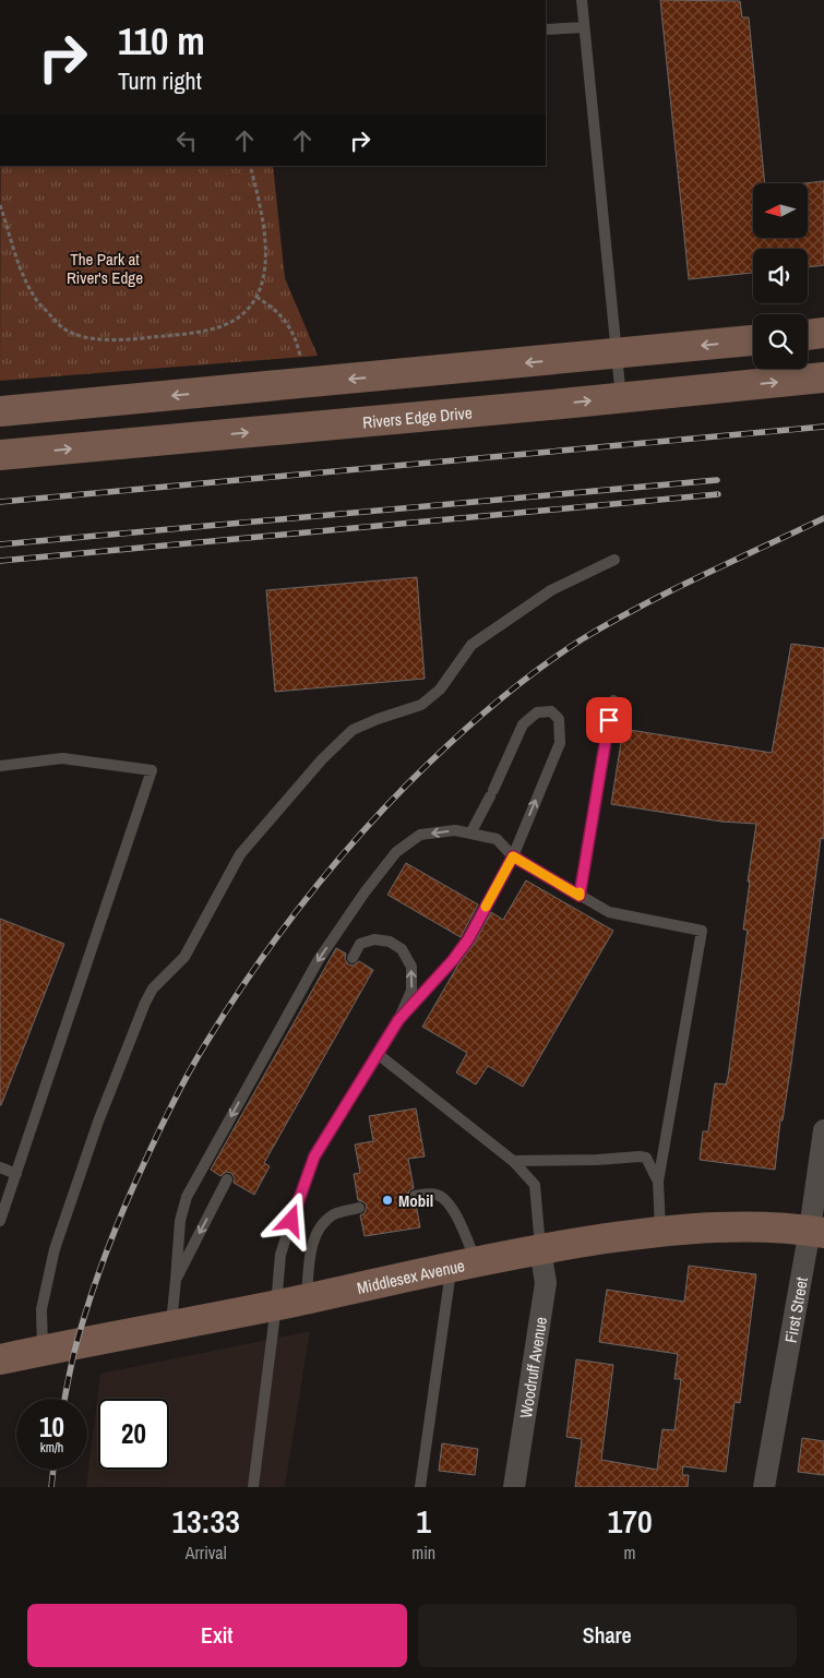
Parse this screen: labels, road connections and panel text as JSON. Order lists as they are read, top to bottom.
{
  "streets": {
    "main road": ["Rivers Edge Drive", "Middlesex Avenue"],
    "street": ["First Street", "Woodruff Avenue"]
  },
  "crossings": [
    ["Middlesex Avenue", "First Street"],
    ["Middlesex Avenue", "Woodruff Avenue"]
  ],
  "parks": ["The Park at River's Edge"],
  "places": ["Mobil"],
  "north": "left",
  "page": {
    "turn": ["110 m", "Turn right"],
    "speed": "10 km/h",
    "limit": "20",
    "eta": [
      "13:33",
      "Arrival",
      "1",
      "min",
      "170",
      "m"
    ],
    "buttons": ["Exit", "Share"]
  }
}
